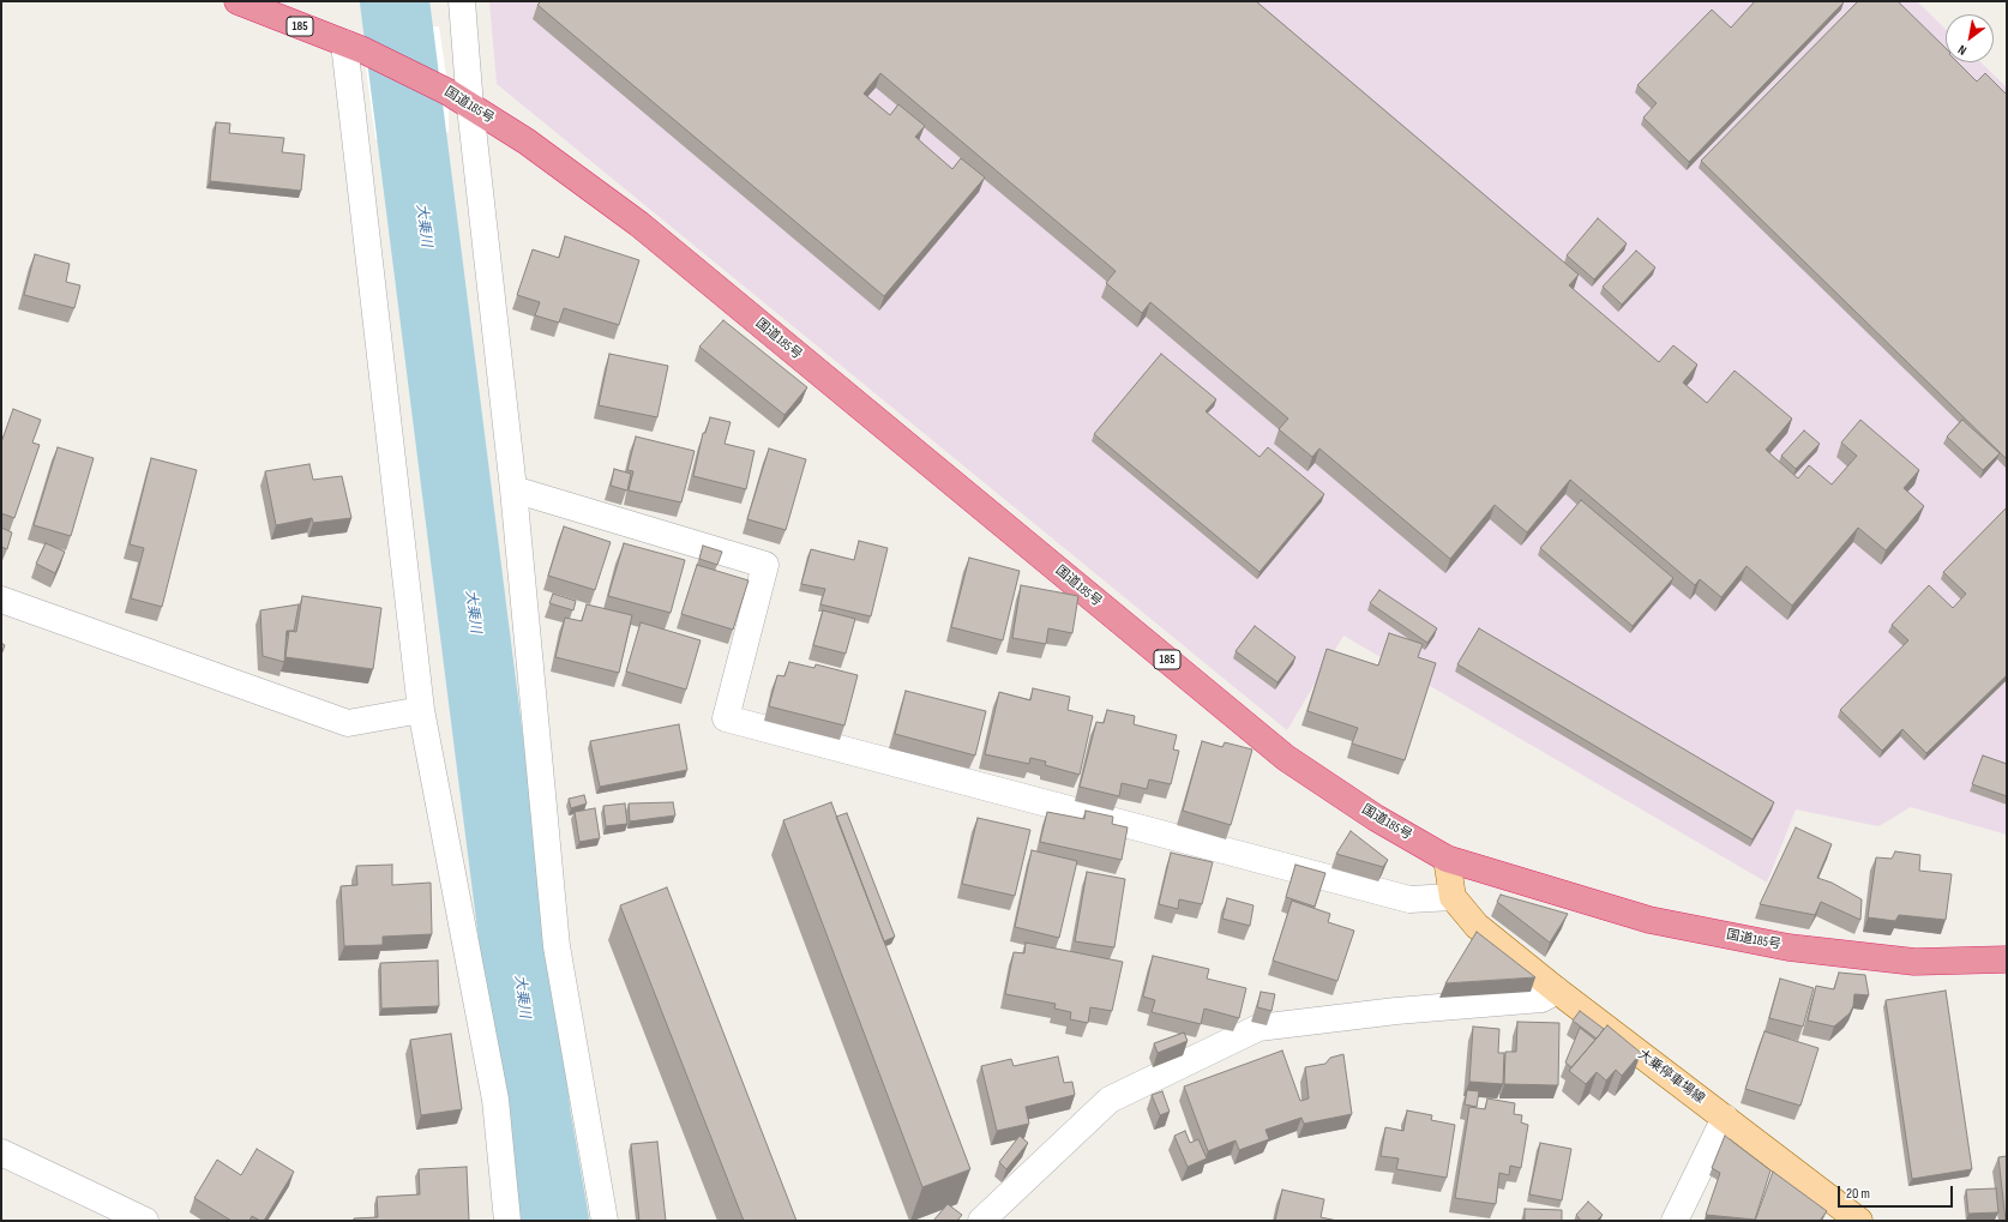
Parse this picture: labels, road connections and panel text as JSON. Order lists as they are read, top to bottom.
{
  "streets": {
    "highway": ["185", "国道185号"],
    "main road": ["大乗停車場線"]
  },
  "water": ["大乗川"],
  "scale_bar": "20 m",
  "north": "bottom left"
}
